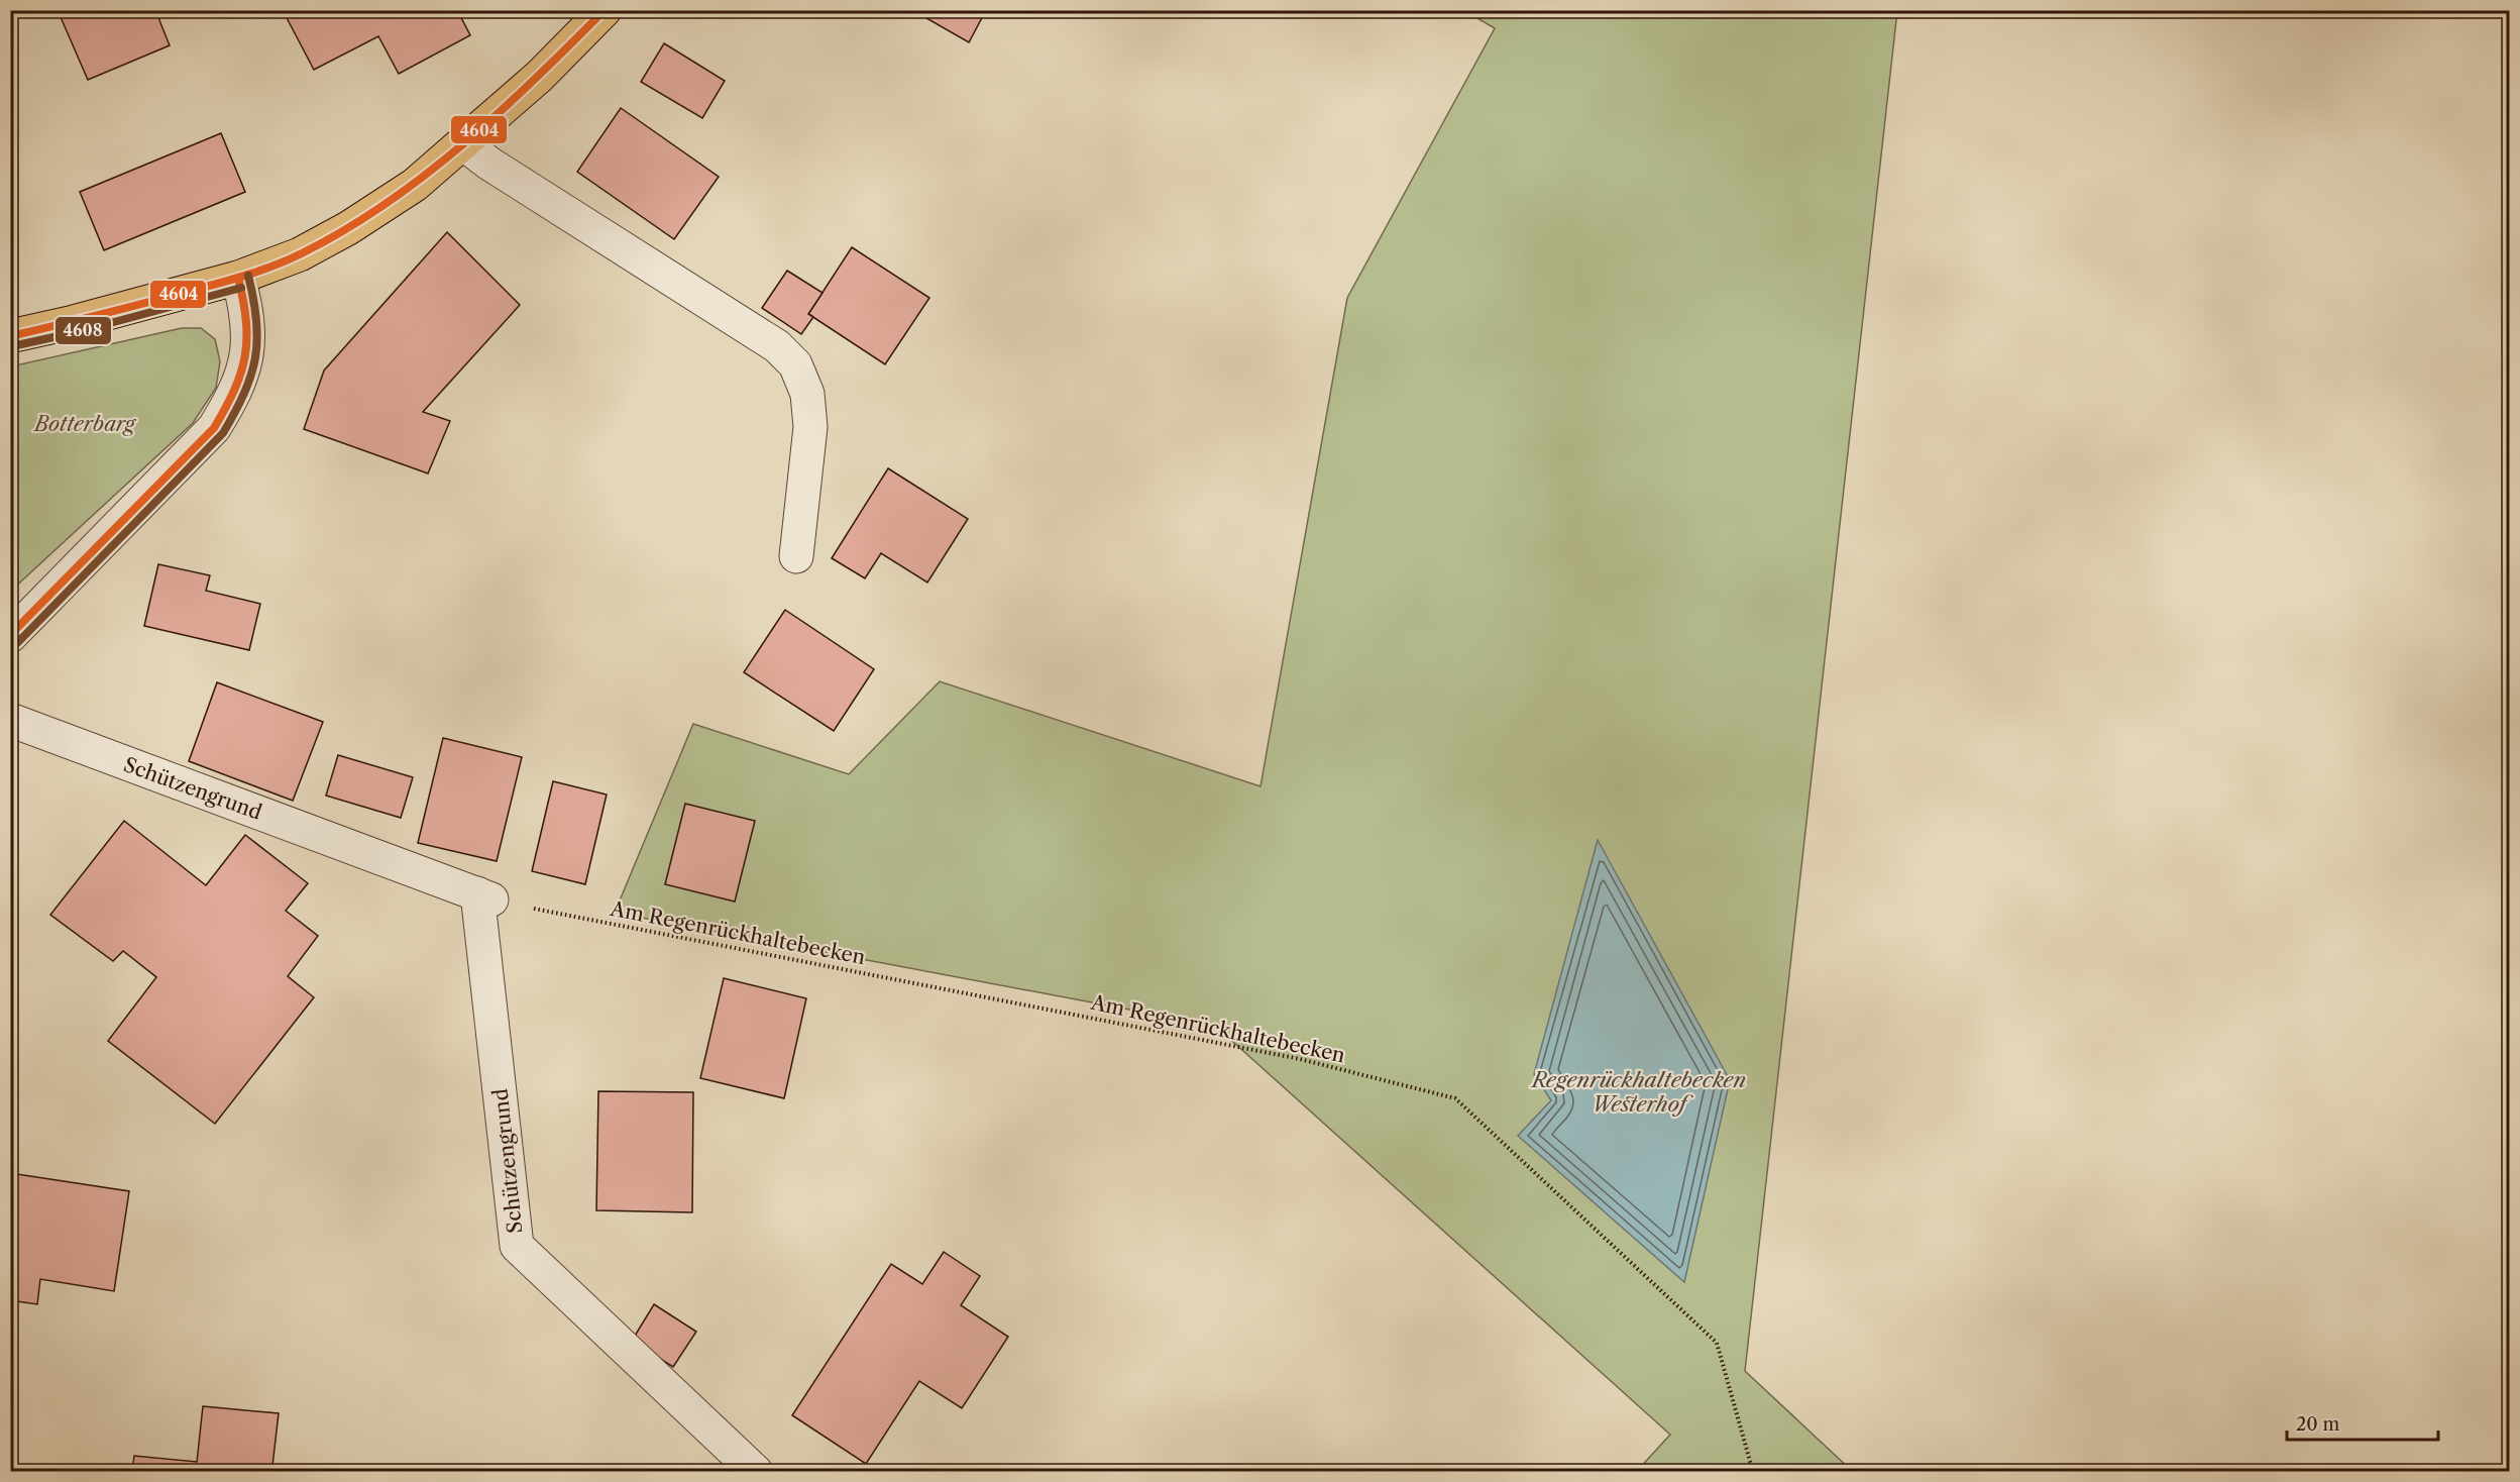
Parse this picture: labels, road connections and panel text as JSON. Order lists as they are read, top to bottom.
{
  "streets": {
    "street": ["Schützengrund"],
    "path": ["Am Regenrückhaltebecken"]
  },
  "crossings": [
    ["Schützengrund", "Am Regenrückhaltebecken"]
  ],
  "water": ["Regenrückhaltebecken Westerhof"],
  "parks": ["Botterbarg"],
  "lines": ["transit line 4604", "transit line 4608"],
  "scale_bar": "20 m"
}
